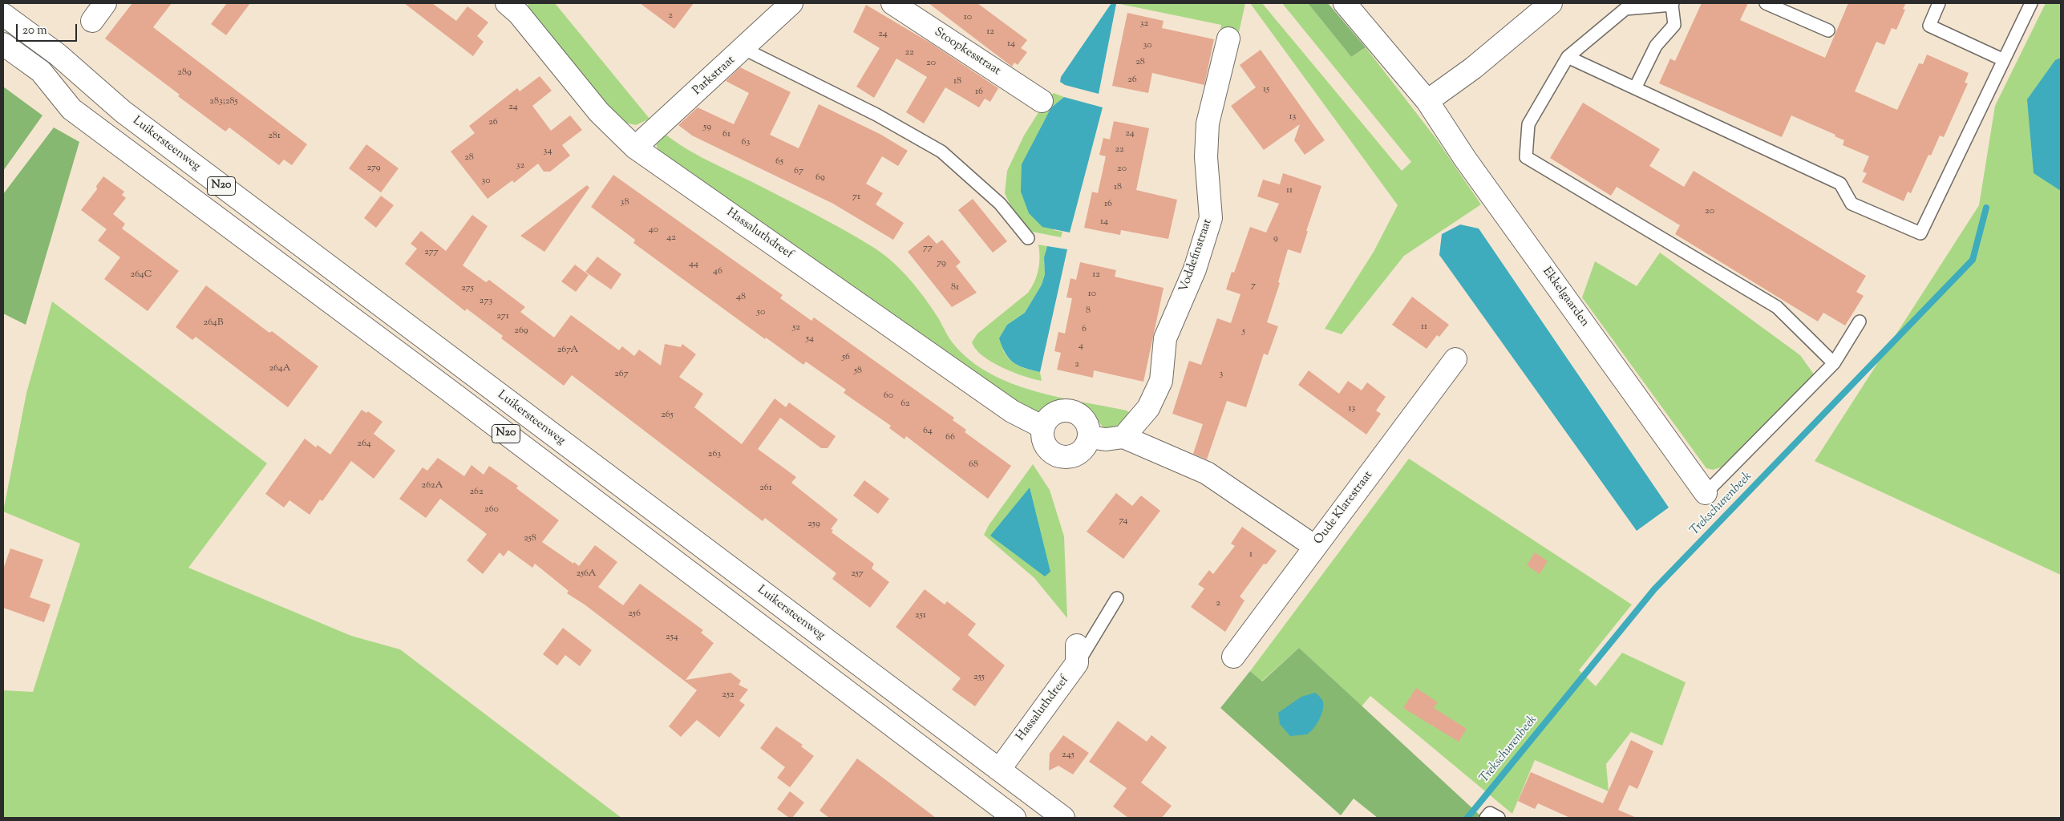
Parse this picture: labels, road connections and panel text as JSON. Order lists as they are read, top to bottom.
{
  "streets": {
    "street": [
      "Stoopkesstraat",
      "Parkstraat",
      "Luikersteenweg",
      "N20",
      "Hassaluthdreef",
      "Voddefinstraat",
      "Ekkelgaarden",
      "Oude Klarestraat"
    ]
  },
  "crossings": [
    ["Parkstraat", "Hassaluthdreef"],
    ["Luikersteenweg", "Hassaluthdreef"]
  ],
  "water": ["Trekschurenbeek"],
  "house_numbers": [
    "2",
    "10",
    "32",
    "12",
    "24",
    "14",
    "30",
    "22",
    "28",
    "20",
    "289",
    "26",
    "18",
    "15",
    "16",
    "283;285",
    "24",
    "13",
    "26",
    "59",
    "24",
    "61",
    "281",
    "63",
    "22",
    "34",
    "28",
    "65",
    "32",
    "279",
    "20",
    "67",
    "69",
    "30",
    "18",
    "11",
    "71",
    "38",
    "16",
    "20",
    "14",
    "40",
    "42",
    "9",
    "77",
    "277",
    "79",
    "44",
    "46",
    "264C",
    "12",
    "7",
    "81",
    "275",
    "10",
    "48",
    "273",
    "8",
    "50",
    "271",
    "264B",
    "11",
    "52",
    "6",
    "269",
    "5",
    "54",
    "4",
    "267A",
    "56",
    "2",
    "264A",
    "58",
    "267",
    "3",
    "60",
    "62",
    "13",
    "265",
    "64",
    "66",
    "264",
    "263",
    "68",
    "262A",
    "261",
    "262",
    "260",
    "74",
    "259",
    "258",
    "1",
    "256A",
    "257",
    "2",
    "256",
    "251",
    "254",
    "255",
    "252",
    "245"
  ],
  "scale_bar": "20 m"
}
